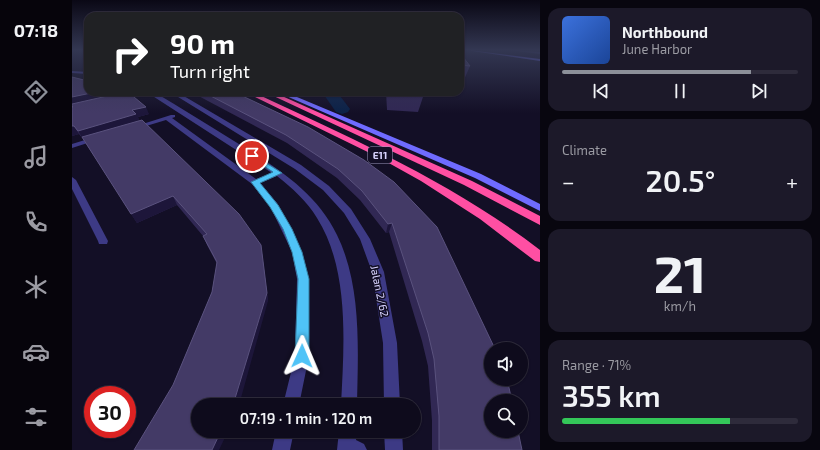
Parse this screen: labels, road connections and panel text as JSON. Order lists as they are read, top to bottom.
{
  "streets": {
    "highway": ["E11"],
    "street": ["Jalan 2/62"]
  },
  "page": {
    "tabs": "07:18",
    "turn": ["90 m", "Turn right"],
    "song": ["Northbound", "June Harbor"],
    "tile": [
      "Climate",
      ["21", "km/h"],
      ["Range · 71%", "355 km"]
    ],
    "heat": ["−", "20.5°", "+"],
    "limit": "30",
    "trip": "07:19 · 1 min · 120 m"
  }
}
